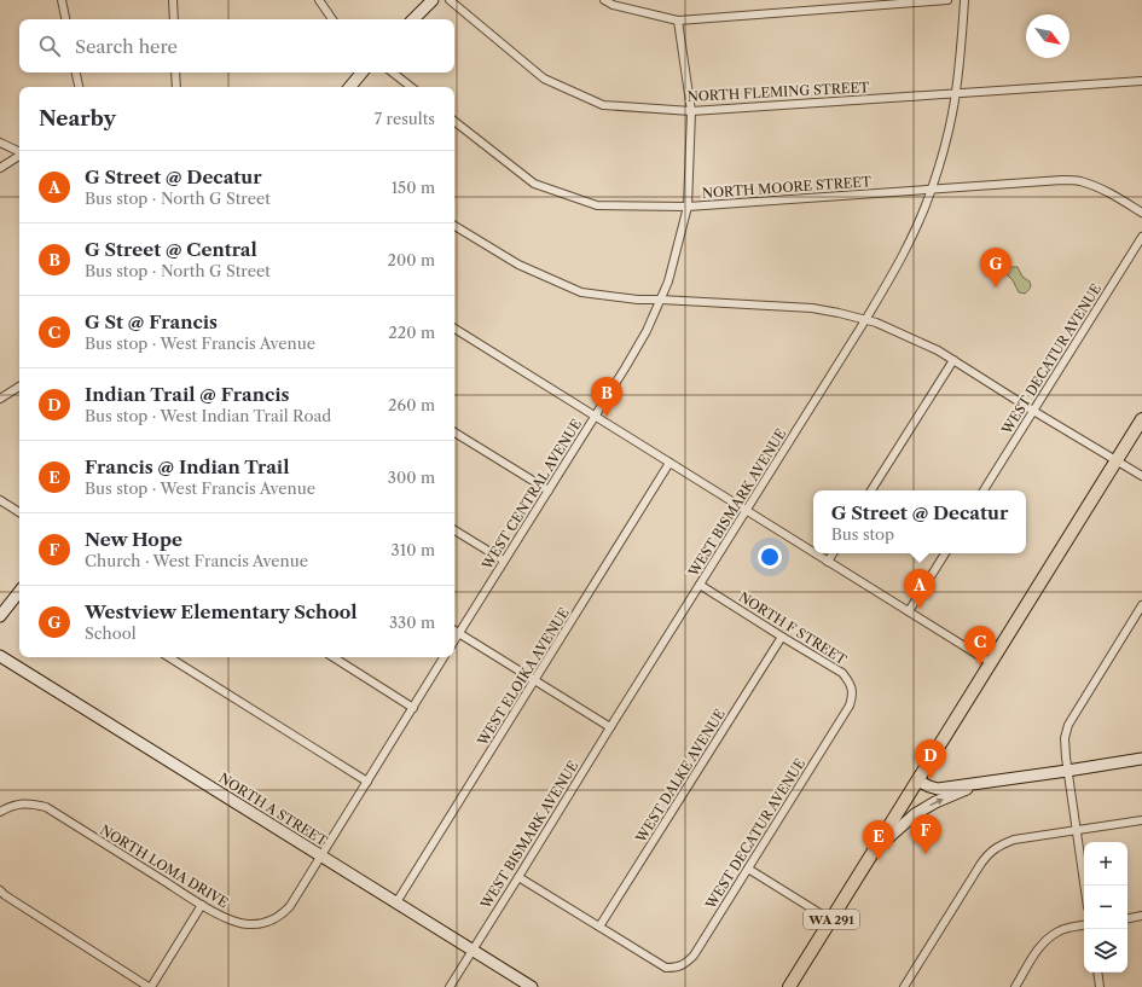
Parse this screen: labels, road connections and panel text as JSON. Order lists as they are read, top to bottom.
{
  "streets": {
    "main road": ["WA 291"],
    "street": [
      "NORTH FLEMING STREET",
      "NORTH MOORE STREET",
      "WEST DECATUR AVENUE",
      "WEST CENTRAL AVENUE",
      "WEST BISMARK AVENUE",
      "NORTH F STREET",
      "WEST ELOIKA AVENUE",
      "WEST DALKE AVENUE",
      "NORTH A STREET",
      "NORTH LOMA DRIVE"
    ]
  },
  "crossings": [
    ["NORTH FLEMING STREET", "WEST CENTRAL AVENUE"],
    ["NORTH FLEMING STREET", "WEST BISMARK AVENUE"],
    ["NORTH MOORE STREET", "WEST CENTRAL AVENUE"],
    ["NORTH MOORE STREET", "WEST BISMARK AVENUE"],
    ["WEST DECATUR AVENUE", "NORTH F STREET"],
    ["WEST DECATUR AVENUE", "WEST DALKE AVENUE"],
    ["WEST BISMARK AVENUE", "NORTH F STREET"],
    ["WEST BISMARK AVENUE", "NORTH A STREET"],
    ["NORTH F STREET", "WEST DALKE AVENUE"],
    ["WEST ELOIKA AVENUE", "NORTH A STREET"],
    ["NORTH A STREET", "NORTH LOMA DRIVE"]
  ],
  "north": "bottom right",
  "page": {
    "search": "Search here",
    "heading": ["Nearby", "7 results"],
    "list": [
      {
        "mark": "A",
        "name": "G Street @ Decatur",
        "note": "Bus stop · North G Street",
        "value": "150 m"
      },
      {
        "mark": "B",
        "name": "G Street @ Central",
        "note": "Bus stop · North G Street",
        "value": "200 m"
      },
      {
        "mark": "C",
        "name": "G St @ Francis",
        "note": "Bus stop · West Francis Avenue",
        "value": "220 m"
      },
      {
        "mark": "D",
        "name": "Indian Trail @ Francis",
        "note": "Bus stop · West Indian Trail Road",
        "value": "260 m"
      },
      {
        "mark": "E",
        "name": "Francis @ Indian Trail",
        "note": "Bus stop · West Francis Avenue",
        "value": "300 m"
      },
      {
        "mark": "F",
        "name": "New Hope",
        "note": "Church · West Francis Avenue",
        "value": "310 m"
      },
      {
        "mark": "G",
        "name": "Westview Elementary School",
        "note": "School",
        "value": "330 m"
      }
    ],
    "pins": [
      "G",
      "B",
      "A",
      "C",
      "D",
      "F",
      "E"
    ],
    "popup": ["G Street @ Decatur", "Bus stop"],
    "map_buttons": ["+", "−"]
  }
}
